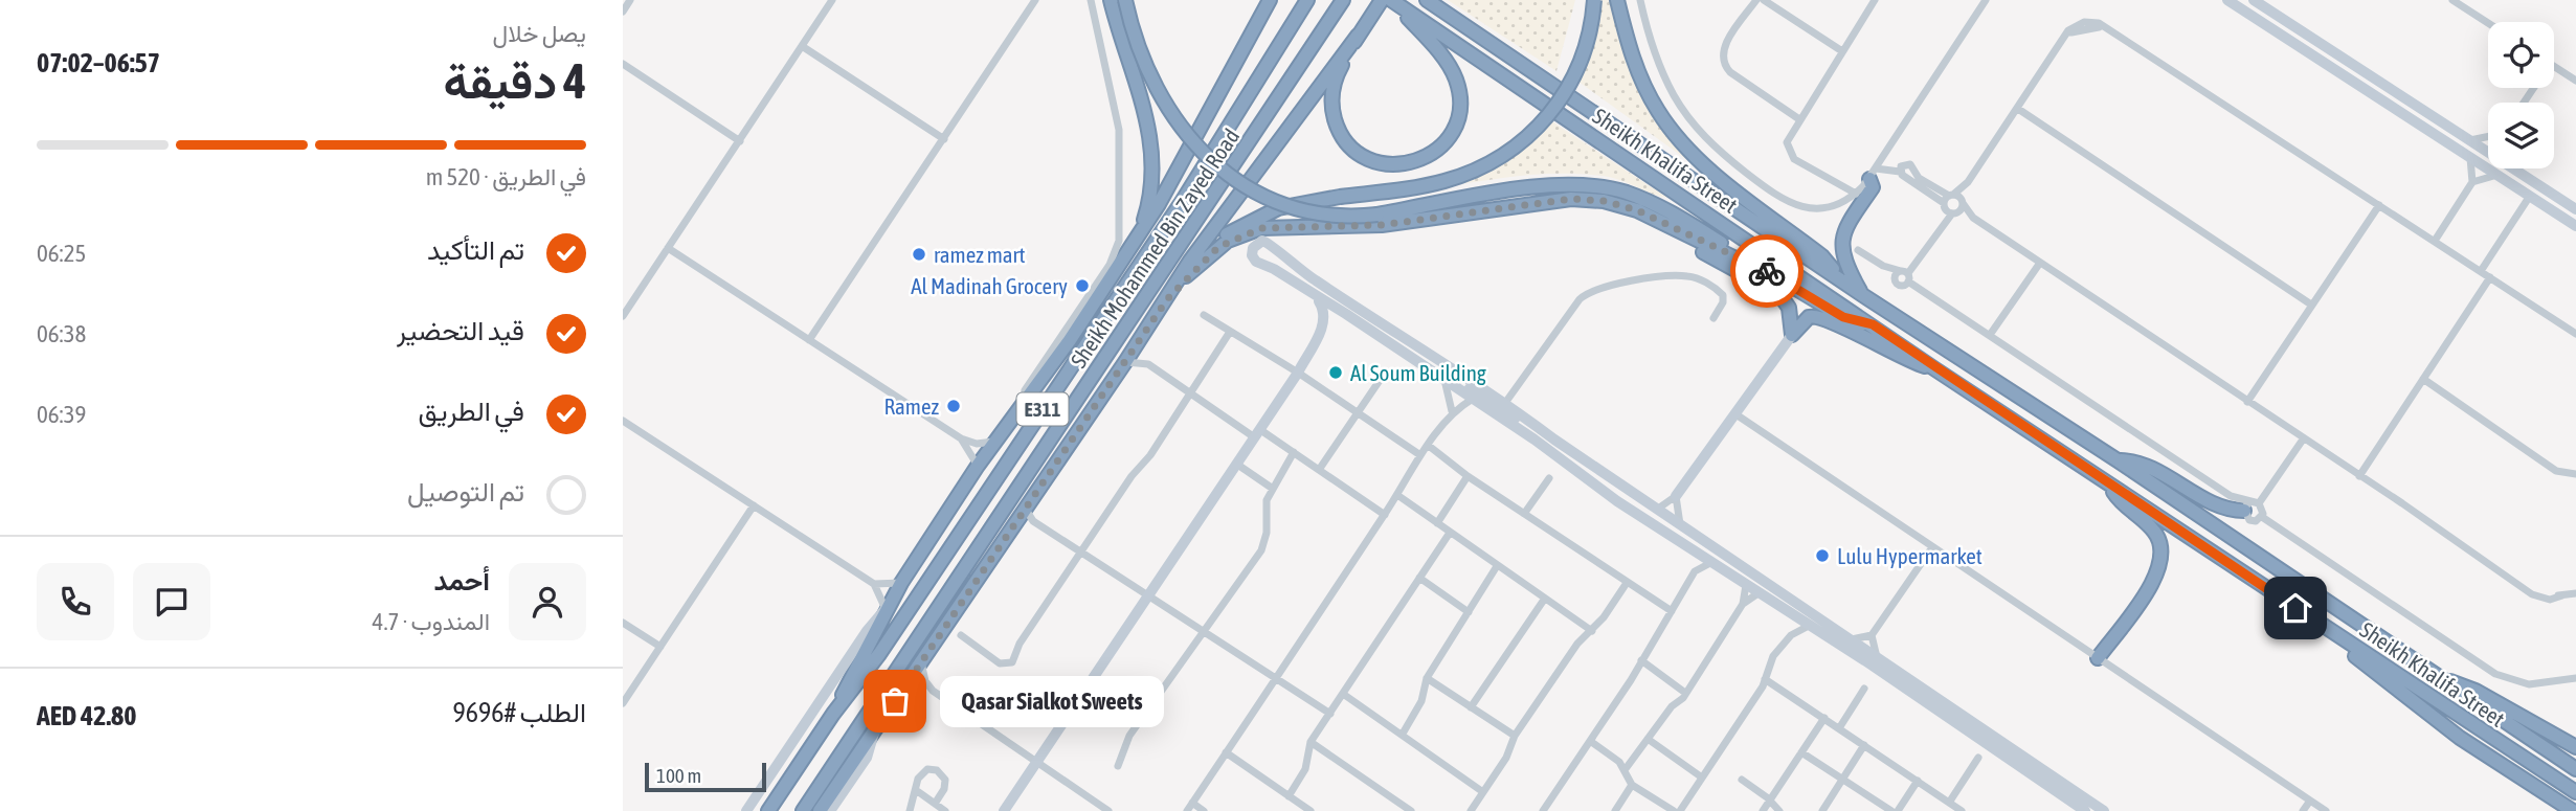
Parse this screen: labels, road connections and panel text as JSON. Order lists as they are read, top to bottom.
{
  "streets": {
    "highway": ["Sheikh Khalifa Street", "Sheikh Mohammed Bin Zayed Road", "E311"]
  },
  "places": [
    "ramez mart",
    "Al Madinah Grocery",
    "Al Soum Building",
    "Ramez",
    "Lulu Hypermarket",
    "Qasar Sialkot Sweets"
  ],
  "scale_bar": "100 m",
  "page": {
    "heading": ["4 دقيقة", "يصل خلال", "06:57–07:02"],
    "panel": [
      "أحمد",
      "المندوب · 4.7",
      "الطلب #9696",
      "AED 42.80"
    ],
    "bar": "في الطريق · 520 m",
    "list": [
      ["تم التأكيد", "06:25"],
      ["قيد التحضير", "06:38"],
      ["في الطريق", "06:39"],
      "تم التوصيل"
    ],
    "bubble": "Qasar Sialkot Sweets",
    "scale": "100 m"
  }
}
